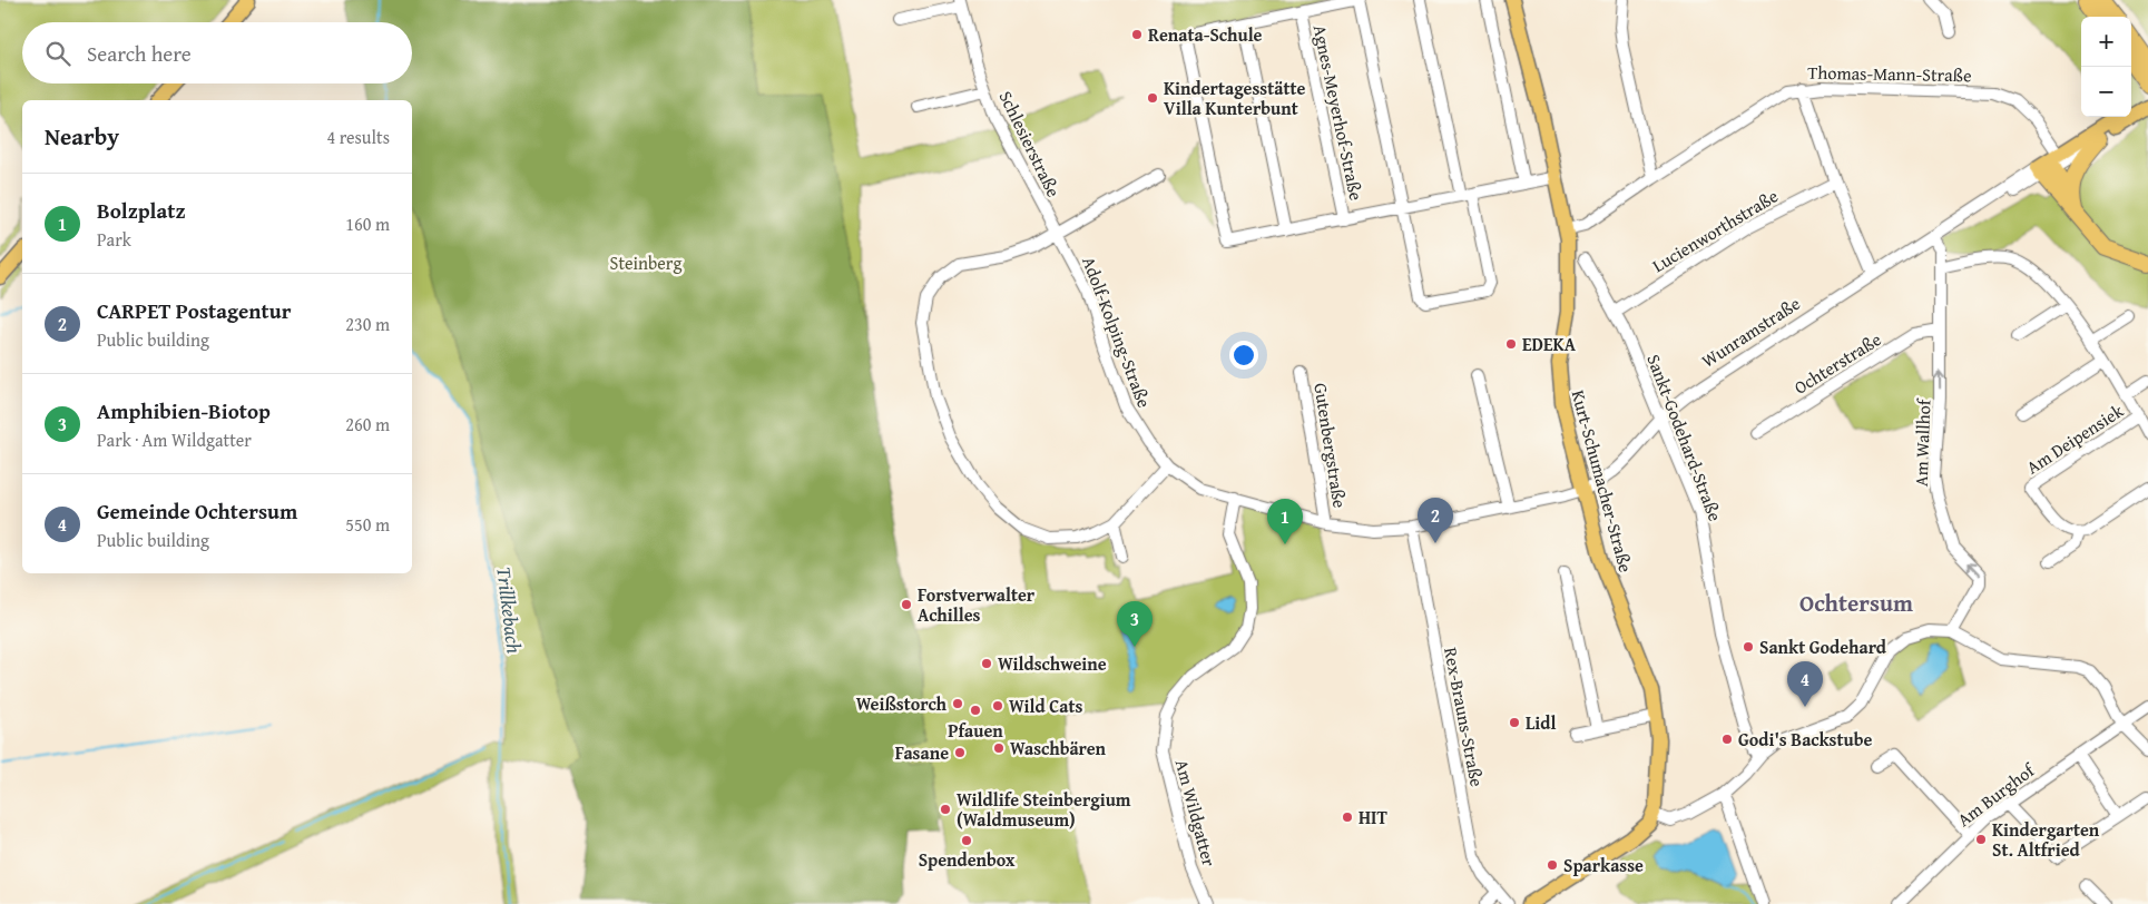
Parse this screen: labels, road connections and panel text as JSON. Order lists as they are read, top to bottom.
{
  "streets": {
    "main road": ["Wunramstraße", "Kurt-Schumacher-Straße"],
    "street": [
      "Thomas-Mann-Straße",
      "Agnes-Meyerhof-Straße",
      "Schlesierstraße",
      "Lucienworthstraße",
      "Adolf-Kolping-Straße",
      "Ochterstraße",
      "Sankt-Godehard-Straße",
      "Am Deipensiek",
      "Am Wallhof",
      "Gutenbergstraße",
      "Rex-Brauns-Straße",
      "Am Burghof",
      "Am Wildgatter"
    ]
  },
  "crossings": [
    ["Thomas-Mann-Straße", "Wunramstraße"],
    ["Thomas-Mann-Straße", "Kurt-Schumacher-Straße"],
    ["Schlesierstraße", "Adolf-Kolping-Straße"],
    ["Lucienworthstraße", "Sankt-Godehard-Straße"],
    ["Adolf-Kolping-Straße", "Wunramstraße"],
    ["Adolf-Kolping-Straße", "Gutenbergstraße"],
    ["Adolf-Kolping-Straße", "Kurt-Schumacher-Straße"],
    ["Adolf-Kolping-Straße", "Rex-Brauns-Straße"],
    ["Adolf-Kolping-Straße", "Am Wildgatter"],
    ["Wunramstraße", "Sankt-Godehard-Straße"],
    ["Wunramstraße", "Am Wallhof"],
    ["Wunramstraße", "Kurt-Schumacher-Straße"],
    ["Ochterstraße", "Am Wallhof"]
  ],
  "one_way": ["Am Wallhof"],
  "districts": ["Ochtersum"],
  "water": ["Trillkebach"],
  "parks": ["Steinberg"],
  "places": [
    "Renata-Schule",
    "Kindertagesstätte Villa Kunterbunt",
    "EDEKA",
    "Forstverwalter Achilles",
    "Sankt Godehard",
    "Wildschweine",
    "Weißstorch",
    "Wild Cats",
    "Pfauen",
    "Lidl",
    "Godi's Backstube",
    "Waschbären",
    "Fasane",
    "Wildlife Steinbergium (Waldmuseum)",
    "HIT",
    "Kindergarten St. Altfried",
    "Spendenbox",
    "Sparkasse"
  ],
  "page": {
    "map_buttons": ["+", "−"],
    "search": "Search here",
    "heading": ["Nearby", "4 results"],
    "list": [
      {
        "mark": "1",
        "name": "Bolzplatz",
        "note": "Park",
        "value": "160 m"
      },
      {
        "mark": "2",
        "name": "CARPET Postagentur",
        "note": "Public building",
        "value": "230 m"
      },
      {
        "mark": "3",
        "name": "Amphibien-Biotop",
        "note": "Park · Am Wildgatter",
        "value": "260 m"
      },
      {
        "mark": "4",
        "name": "Gemeinde Ochtersum",
        "note": "Public building",
        "value": "550 m"
      }
    ],
    "pins": [
      "2",
      "1",
      "3",
      "4"
    ]
  }
}
